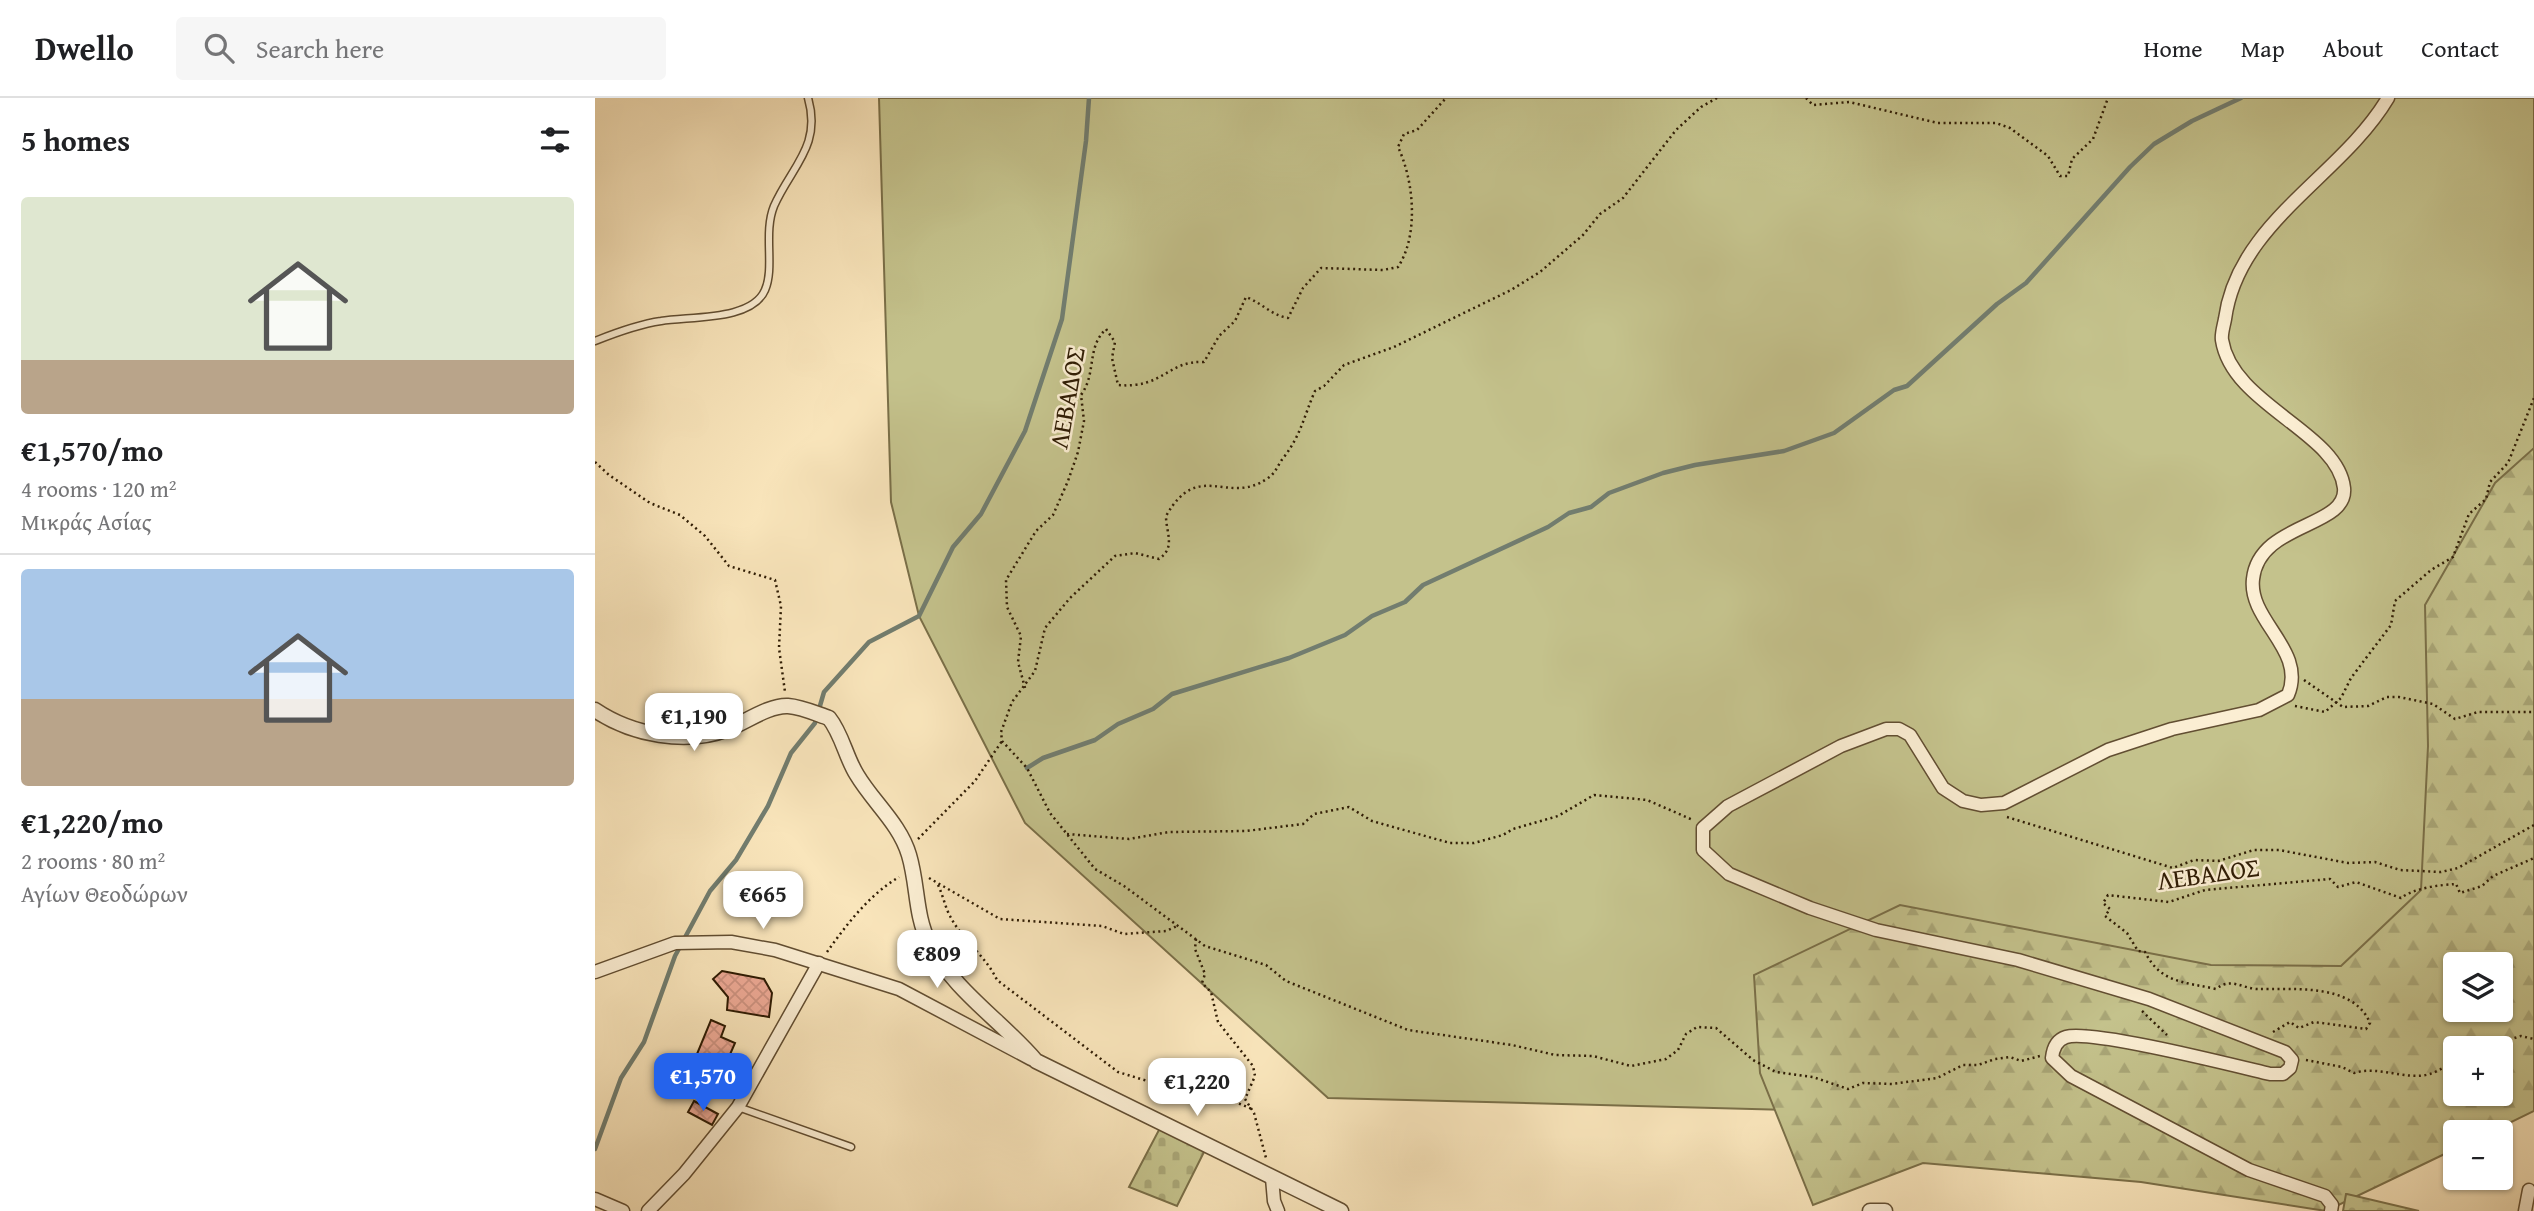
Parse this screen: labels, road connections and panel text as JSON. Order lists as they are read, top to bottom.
{
  "streets": {
    "path": ["ΛΕΒΑΔΟΣ"]
  },
  "page": {
    "header": "Dwello",
    "search": "Search here",
    "nav": [
      "Home",
      "Map",
      "About",
      "Contact"
    ],
    "heading": "5 homes",
    "list": [
      {
        "name": "€1,570/mo",
        "note": "4 rooms · 120 m² · Μικράς Ασίας"
      },
      {
        "name": "€1,220/mo",
        "note": "2 rooms · 80 m² · Αγίων Θεοδώρων"
      }
    ],
    "price": [
      "€1,190",
      "€665",
      "€809",
      "€1,570",
      "€1,220"
    ],
    "map_buttons": ["+", "−"]
  }
}
